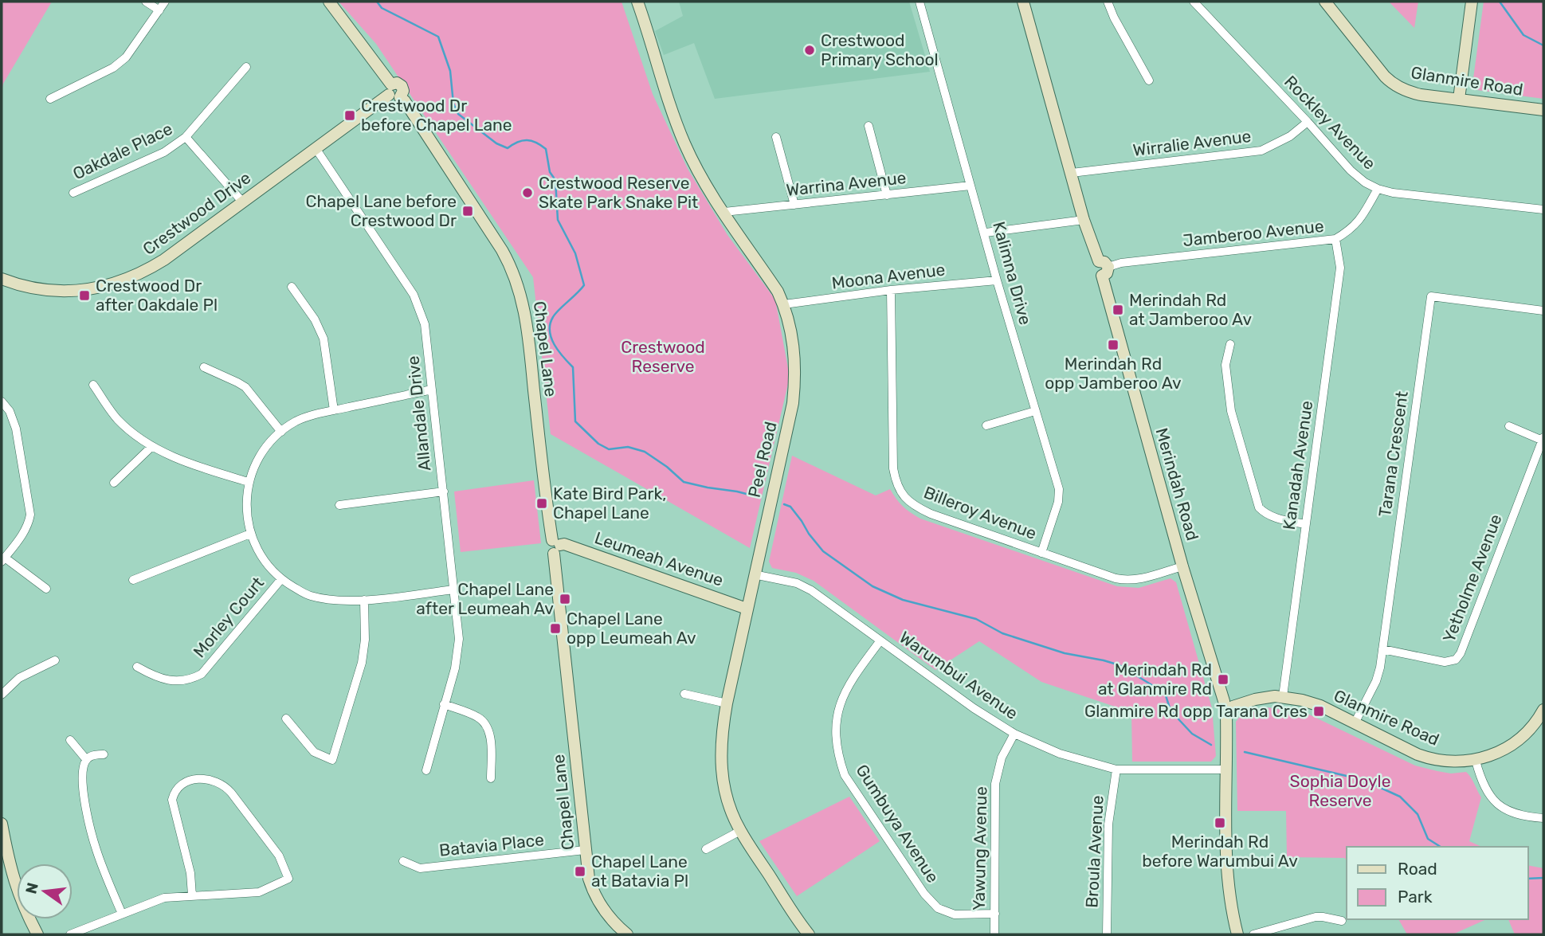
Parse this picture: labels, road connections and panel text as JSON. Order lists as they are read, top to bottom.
{
  "streets": {
    "street": [
      "Glanmire Road",
      "Rockley Avenue",
      "Wirralie Avenue",
      "Oakdale Place",
      "Warrina Avenue",
      "Crestwood Drive",
      "Jamberoo Avenue",
      "Kalimna Drive",
      "Moona Avenue",
      "Chapel Lane",
      "Allandale Drive",
      "Tarana Crescent",
      "Peel Road",
      "Kanadah Avenue",
      "Merindah Road",
      "Billeroy Avenue",
      "Leumeah Avenue",
      "Yetholme Avenue",
      "Morley Court",
      "Warumbui Avenue",
      "Gumbuya Avenue",
      "Batavia Place",
      "Yawung Avenue",
      "Broula Avenue"
    ]
  },
  "crossings": [
    ["Glanmire Road", "Tarana Crescent"],
    ["Glanmire Road", "Kanadah Avenue"],
    ["Glanmire Road", "Merindah Road"],
    ["Rockley Avenue", "Wirralie Avenue"],
    ["Rockley Avenue", "Jamberoo Avenue"],
    ["Wirralie Avenue", "Merindah Road"],
    ["Oakdale Place", "Crestwood Drive"],
    ["Warrina Avenue", "Kalimna Drive"],
    ["Warrina Avenue", "Peel Road"],
    ["Crestwood Drive", "Chapel Lane"],
    ["Crestwood Drive", "Allandale Drive"],
    ["Jamberoo Avenue", "Kanadah Avenue"],
    ["Jamberoo Avenue", "Merindah Road"],
    ["Kalimna Drive", "Moona Avenue"],
    ["Kalimna Drive", "Billeroy Avenue"],
    ["Moona Avenue", "Peel Road"],
    ["Moona Avenue", "Billeroy Avenue"],
    ["Chapel Lane", "Leumeah Avenue"],
    ["Chapel Lane", "Batavia Place"],
    ["Tarana Crescent", "Yetholme Avenue"],
    ["Peel Road", "Leumeah Avenue"],
    ["Peel Road", "Warumbui Avenue"],
    ["Merindah Road", "Billeroy Avenue"],
    ["Merindah Road", "Warumbui Avenue"],
    ["Warumbui Avenue", "Gumbuya Avenue"],
    ["Warumbui Avenue", "Yawung Avenue"],
    ["Warumbui Avenue", "Broula Avenue"],
    ["Gumbuya Avenue", "Yawung Avenue"]
  ],
  "parks": ["Crestwood Reserve", "Sophia Doyle Reserve"],
  "places": {
    "other": ["Crestwood Primary School", "Crestwood Reserve Skate Park Snake Pit"],
    "transit": [
      "Crestwood Dr before Chapel Lane",
      "Chapel Lane before Crestwood Dr",
      "Crestwood Dr after Oakdale Pl",
      "Merindah Rd at Jamberoo Av",
      "Merindah Rd opp Jamberoo Av",
      "Kate Bird Park, Chapel Lane",
      "Chapel Lane after Leumeah Av",
      "Chapel Lane opp Leumeah Av",
      "Merindah Rd at Glanmire Rd",
      "Glanmire Rd opp Tarana Cres",
      "Merindah Rd before Warumbui Av",
      "Chapel Lane at Batavia Pl"
    ]
  },
  "legend": ["Road", "Park"],
  "north": "left"
}
